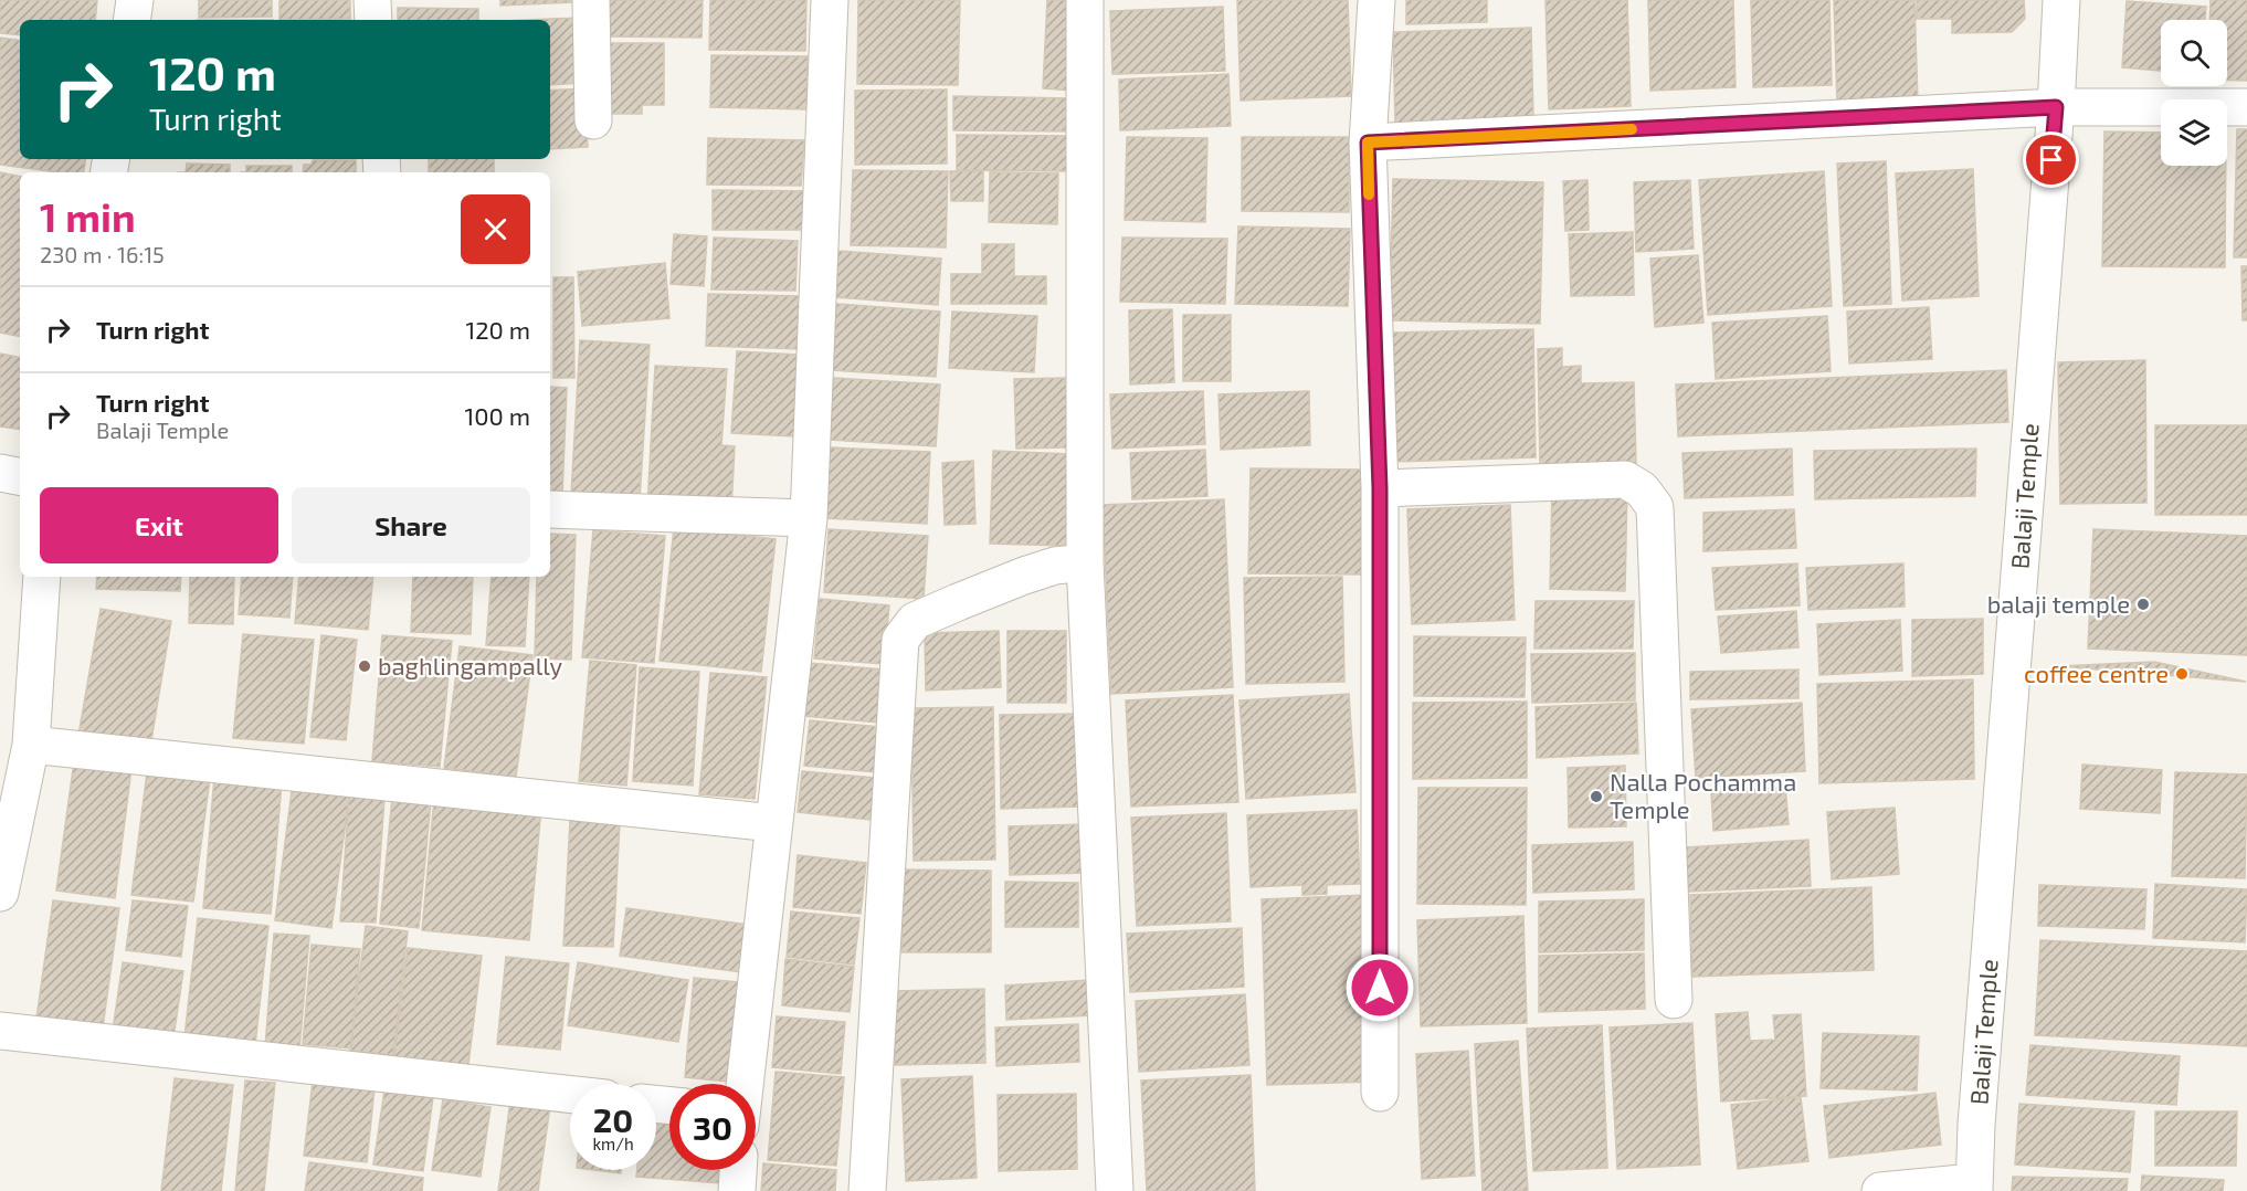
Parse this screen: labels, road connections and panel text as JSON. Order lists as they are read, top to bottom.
{
  "streets": {
    "street": ["Balaji Temple"]
  },
  "places": [
    "balaji temple",
    "baghlingampally",
    "coffee centre",
    "Nalla Pochamma Temple"
  ],
  "page": {
    "turn": ["120 m", "Turn right"],
    "heading": ["1 min", "230 m · 16:15"],
    "list": [
      {
        "name": "Turn right",
        "value": "120 m"
      },
      {
        "name": "Turn right",
        "note": "Balaji Temple",
        "value": "100 m"
      }
    ],
    "buttons": ["Exit", "Share"],
    "speed": "20 km/h",
    "limit": "30"
  }
}
